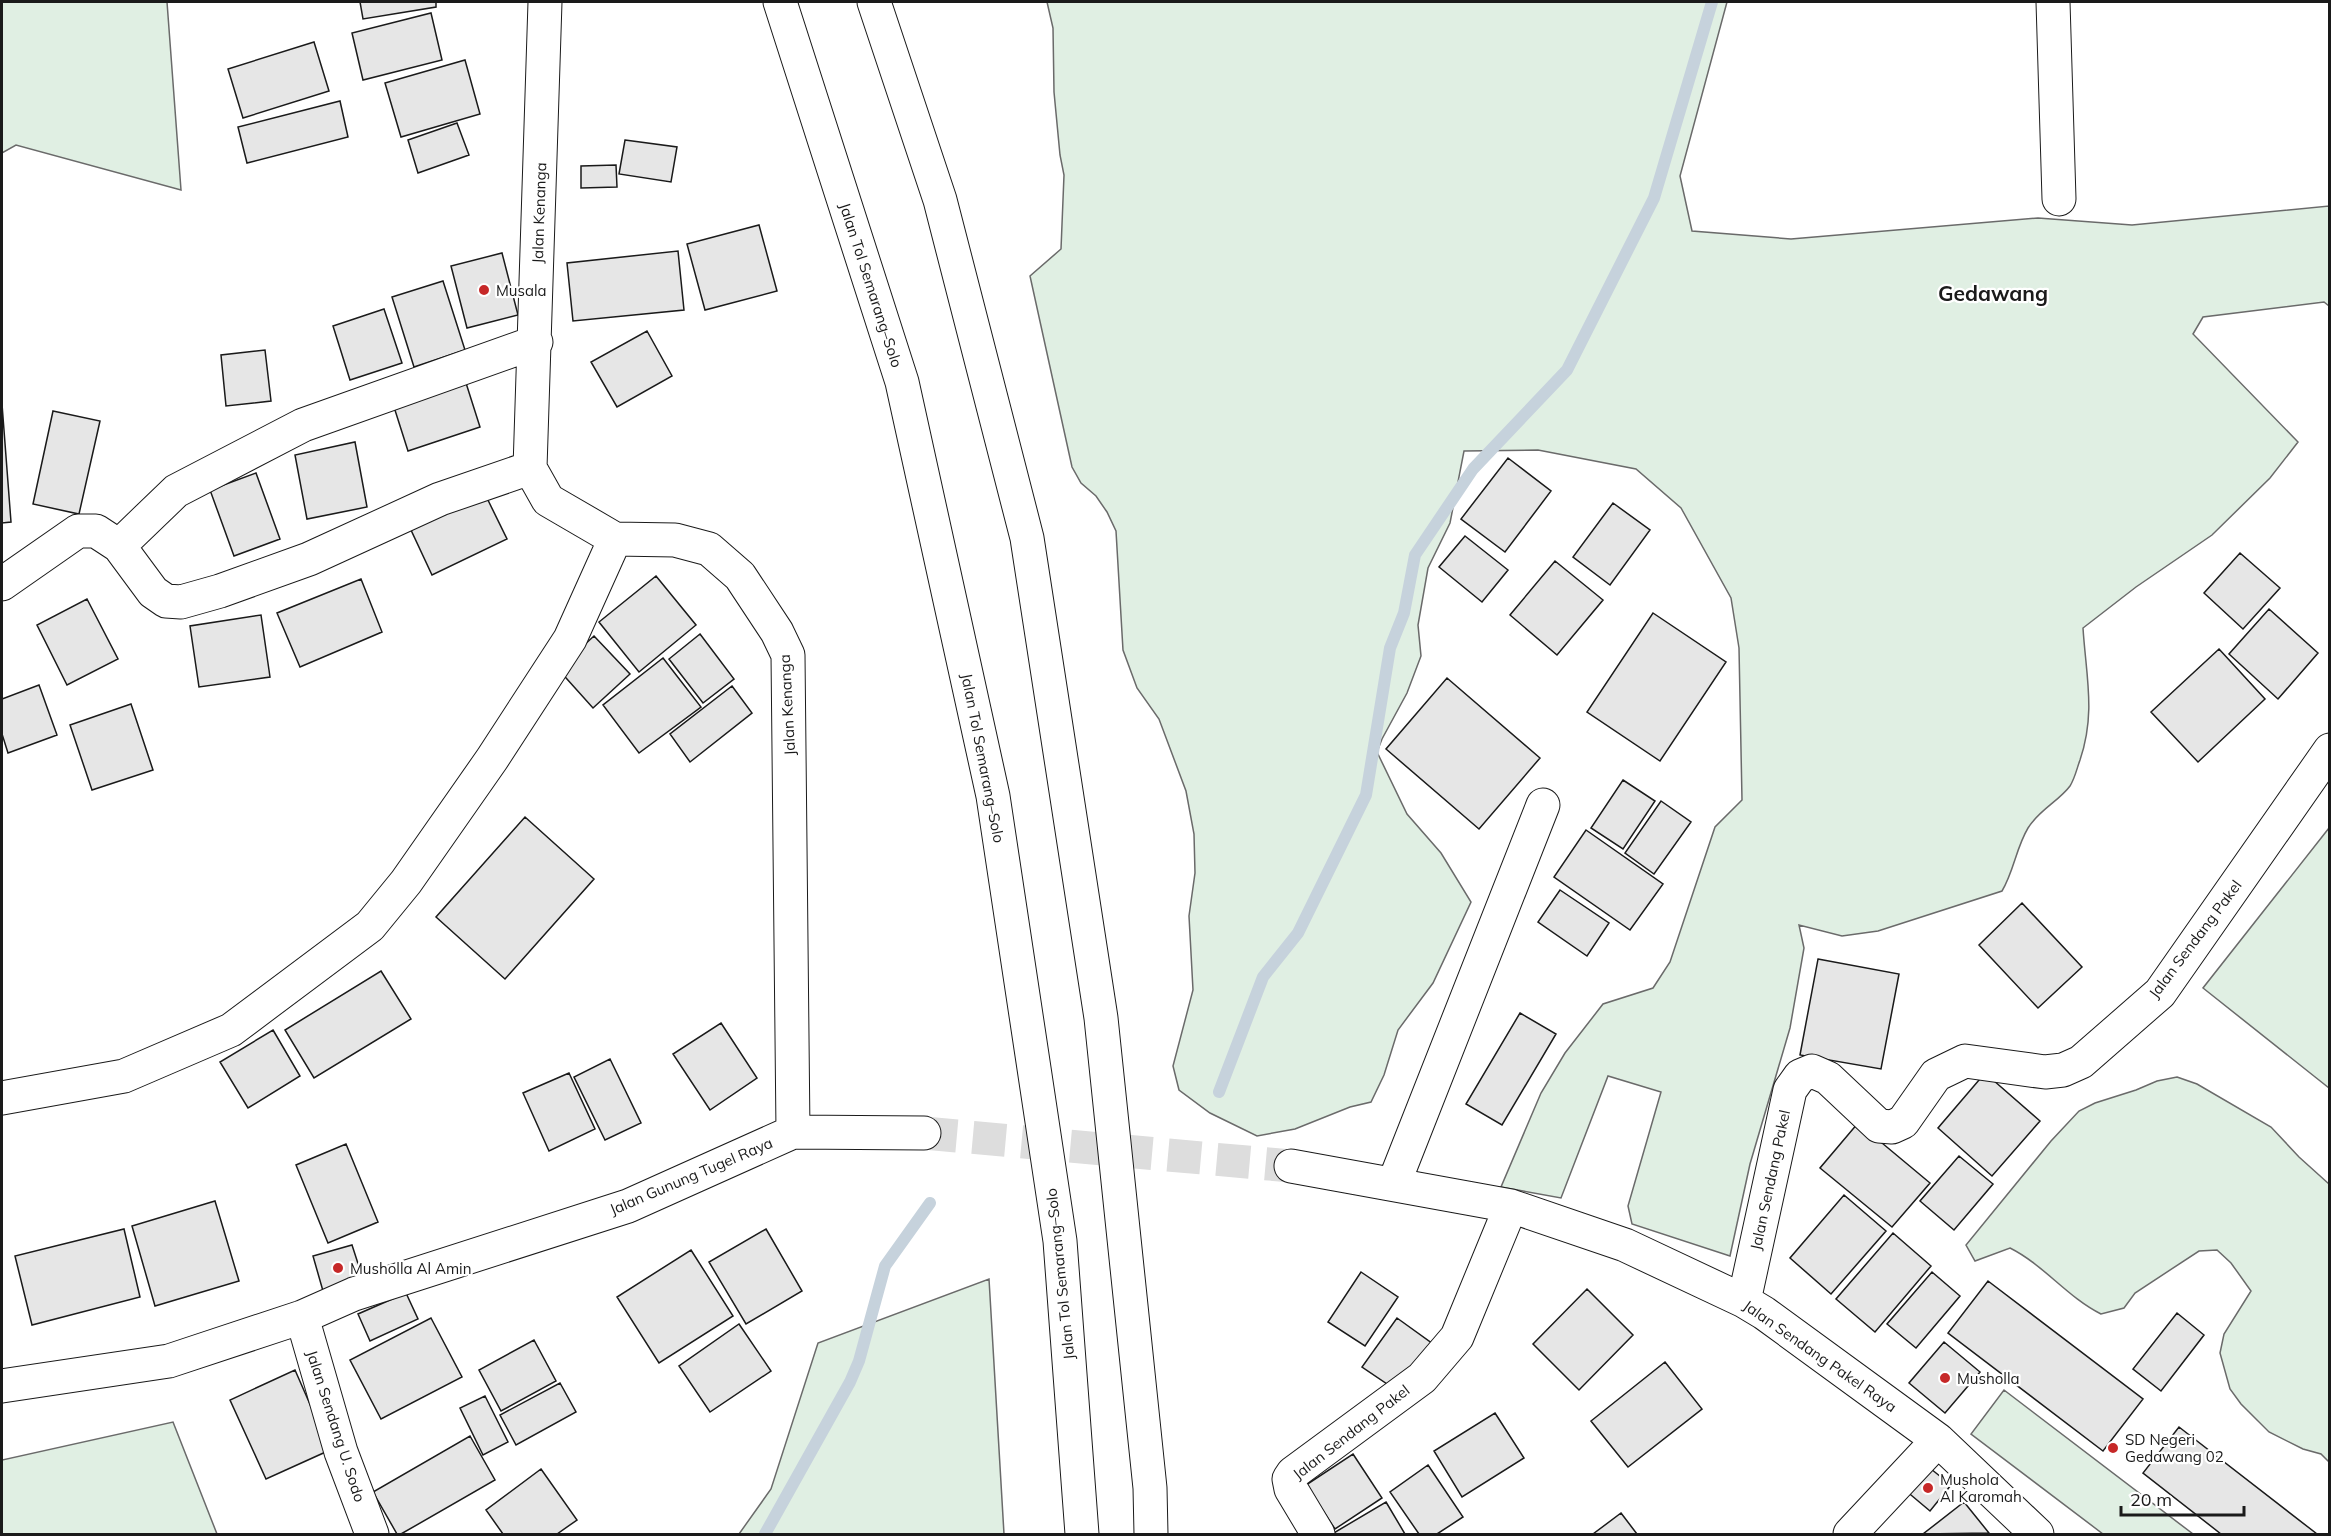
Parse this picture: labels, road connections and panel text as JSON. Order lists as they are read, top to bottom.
{
  "streets": {
    "main road": [
      "Jalan Kenanga",
      "Jalan Tol Semarang–Solo",
      "Jalan Sendang Pakel",
      "Jalan Gunung Tugel Raya",
      "Jalan Sendang Pakel Raya",
      "Jalan Sendang U. Sodo"
    ]
  },
  "crossings": [
    ["Jalan Kenanga", "Jalan Gunung Tugel Raya"],
    ["Jalan Sendang Pakel", "Jalan Sendang Pakel Raya"],
    ["Jalan Gunung Tugel Raya", "Jalan Sendang U. Sodo"]
  ],
  "districts": ["Gedawang"],
  "places": [
    "Musala",
    "Musholla Al Amin",
    "Musholla",
    "SD Negeri Gedawang 02",
    "Mushola Al Karomah"
  ],
  "scale_bar": "20 m"
}
